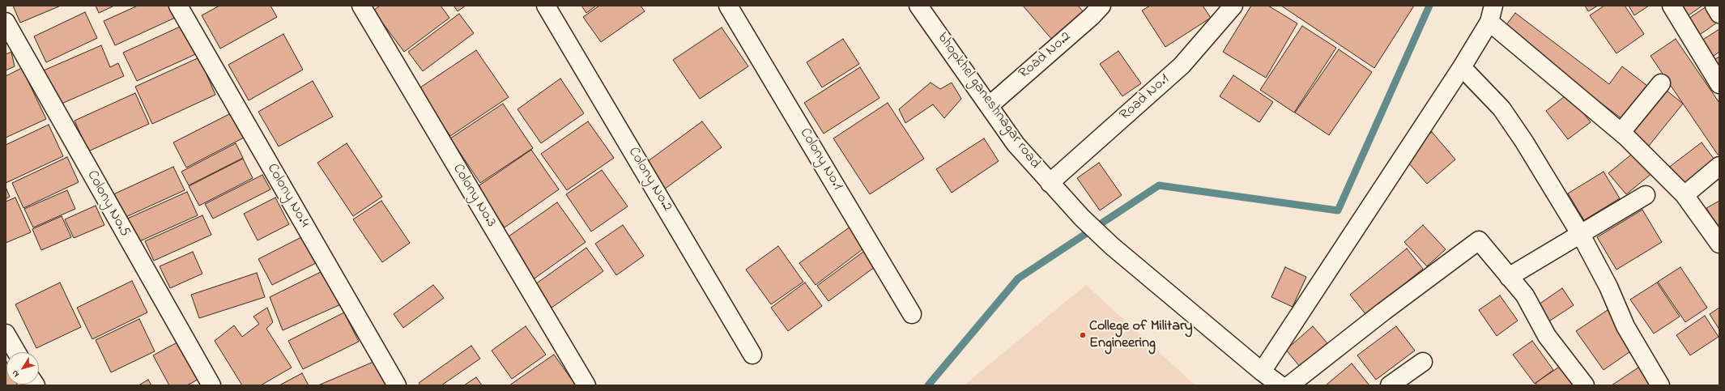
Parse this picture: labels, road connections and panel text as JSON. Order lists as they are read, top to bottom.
{
  "streets": {
    "street": [
      "Road No.2",
      "Road No.1",
      "bhopkhel ganeshnagar road",
      "Colony No.1",
      "Colony No.2",
      "Colony No.4",
      "Colony No.3",
      "Colony No.5"
    ]
  },
  "crossings": [
    ["Road No.2", "bhopkhel ganeshnagar road"],
    ["Road No.1", "bhopkhel ganeshnagar road"]
  ],
  "places": ["College of Military Engineering"],
  "north": "bottom left"
}
